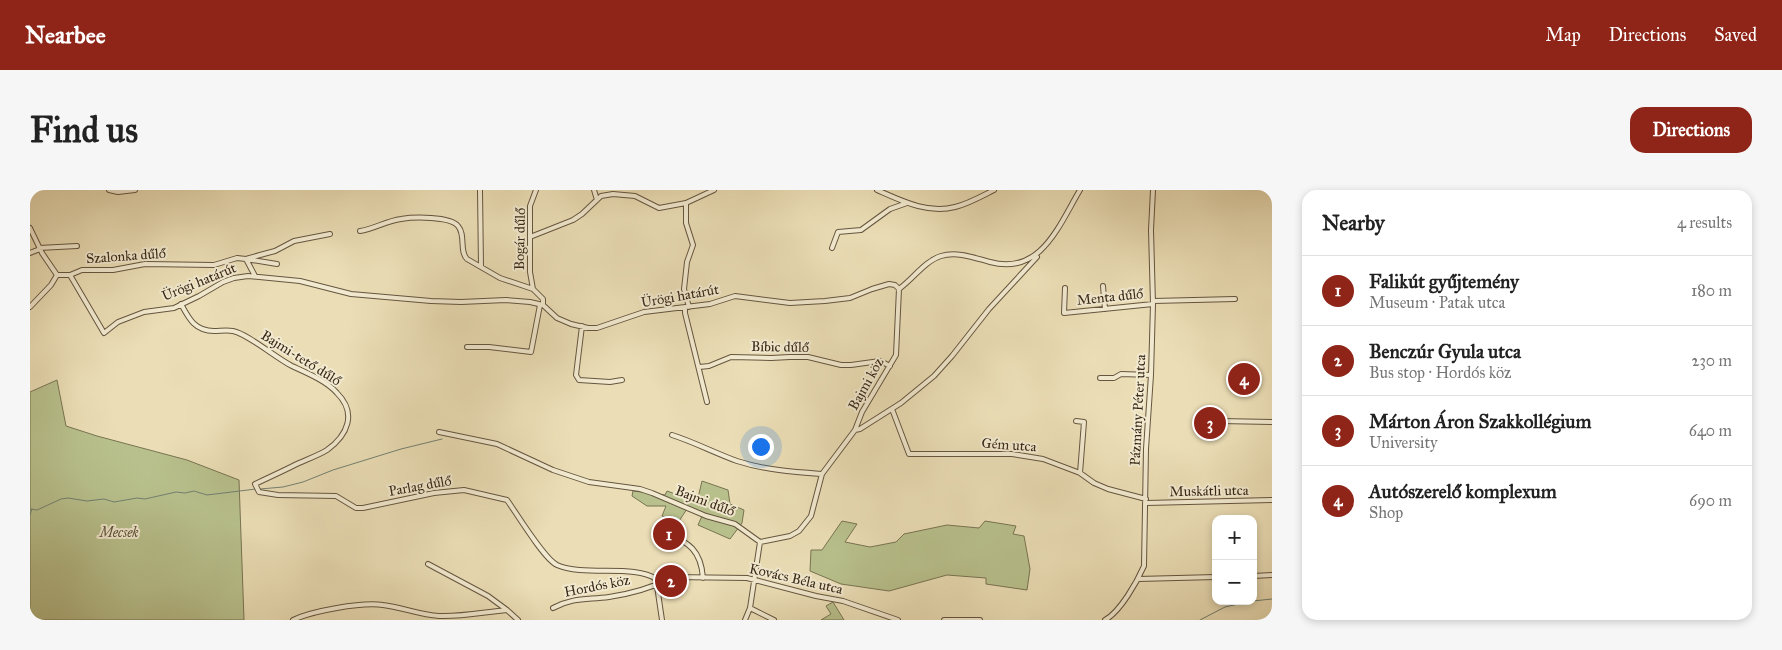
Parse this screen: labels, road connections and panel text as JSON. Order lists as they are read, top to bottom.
{
  "streets": {
    "street": [
      "Bogár dűlő",
      "Szalonka dűlő",
      "Ürögi határút",
      "Menta dűlő",
      "Bíbic dűlő",
      "Bajmi-tető dűlő",
      "Bajmi köz",
      "Pázmány Péter utca",
      "Gém utca",
      "Parlag dűlő",
      "Muskátli utca",
      "Bajmi dűlő",
      "Kovács Béla utca",
      "Hordós köz"
    ]
  },
  "crossings": [
    ["Szalonka dűlő", "Ürögi határút"],
    ["Ürögi határút", "Bajmi-tető dűlő"],
    ["Ürögi határút", "Bajmi köz"],
    ["Menta dűlő", "Pázmány Péter utca"],
    ["Bíbic dűlő", "Bajmi köz"],
    ["Bajmi-tető dűlő", "Parlag dűlő"],
    ["Pázmány Péter utca", "Gém utca"],
    ["Pázmány Péter utca", "Muskátli utca"],
    ["Gém utca", "Muskátli utca"],
    ["Parlag dűlő", "Kovács Béla utca"],
    ["Kovács Béla utca", "Hordós köz"]
  ],
  "parks": ["Mecsek"],
  "page": {
    "header": "Nearbee",
    "nav": ["Map", "Directions", "Saved"],
    "buttons": "Directions",
    "title": "Find us",
    "heading": ["Nearby", "4 results"],
    "list": [
      {
        "mark": "1",
        "name": "Falikút gyűjtemény",
        "note": "Museum · Patak utca",
        "value": "180 m"
      },
      {
        "mark": "2",
        "name": "Benczúr Gyula utca",
        "note": "Bus stop · Hordós köz",
        "value": "230 m"
      },
      {
        "mark": "3",
        "name": "Márton Áron Szakkollégium",
        "note": "University",
        "value": "640 m"
      },
      {
        "mark": "4",
        "name": "Autószerelő komplexum",
        "note": "Shop",
        "value": "690 m"
      }
    ],
    "pins": [
      "4",
      "3",
      "1",
      "2"
    ],
    "map_buttons": ["+", "−"]
  }
}
